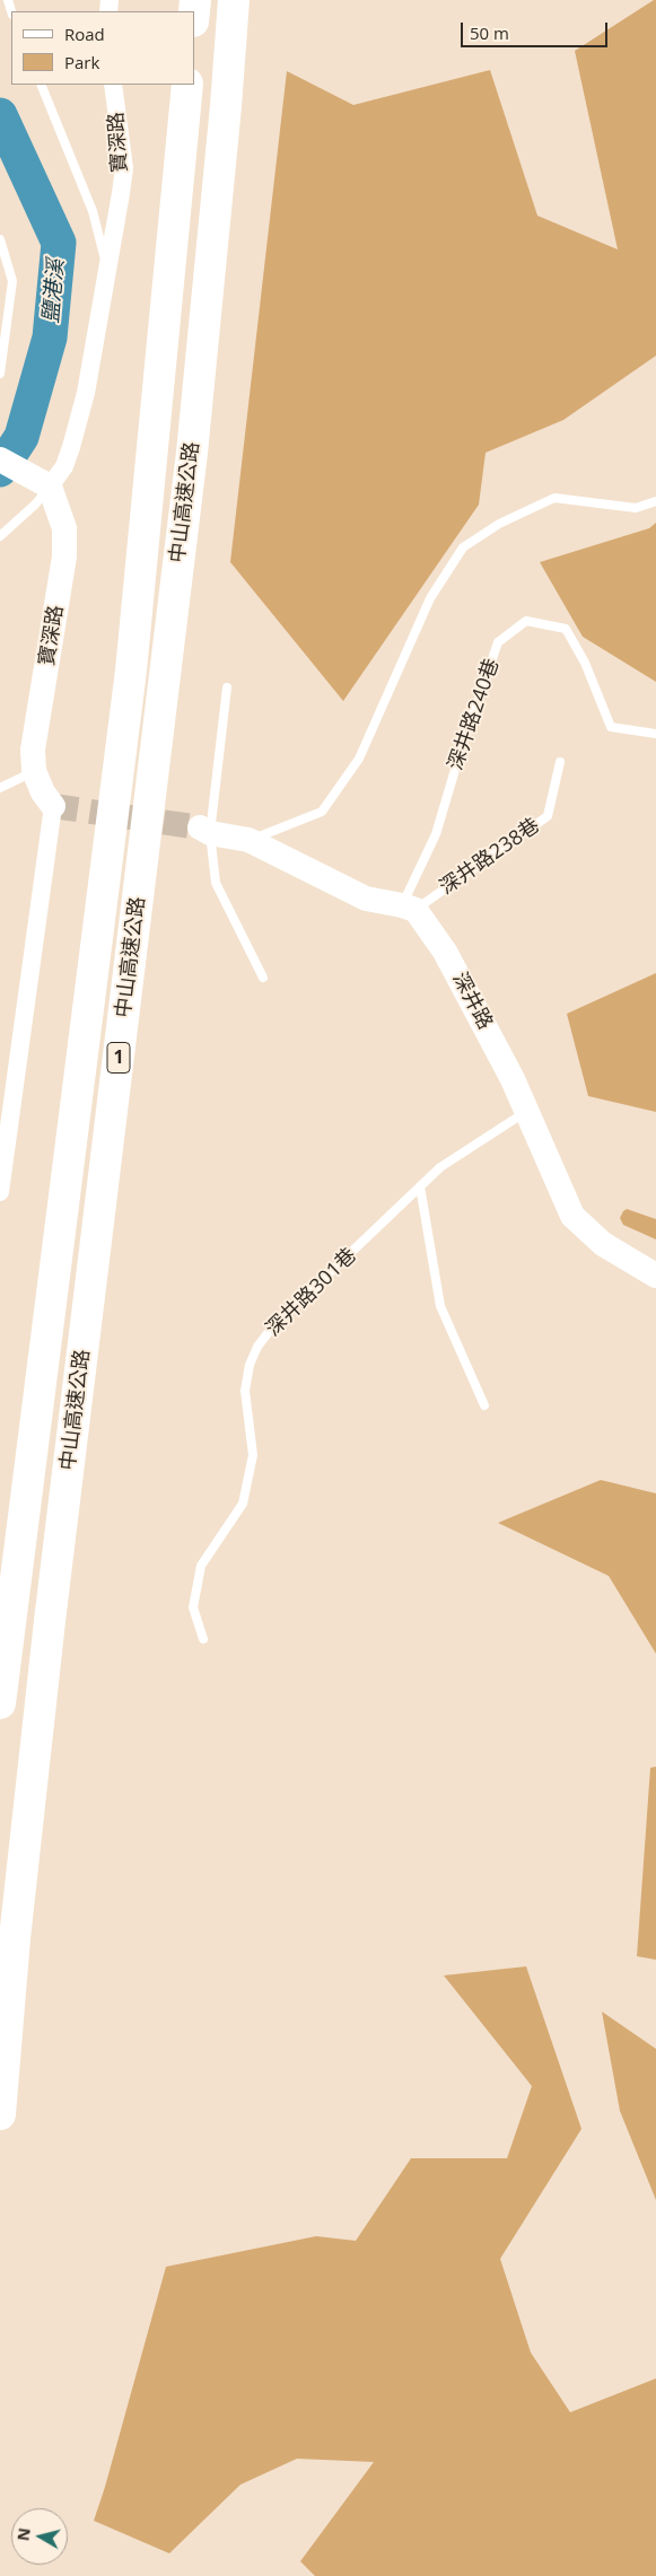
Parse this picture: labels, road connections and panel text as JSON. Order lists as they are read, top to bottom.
{
  "streets": {
    "highway": ["中山高速公路", "1"],
    "street": ["寶深路", "深井路"],
    "lane": ["深井路240巷", "深井路238巷", "深井路301巷"]
  },
  "crossings": [
    ["深井路240巷", "深井路238巷"],
    ["深井路240巷", "深井路"],
    ["深井路238巷", "深井路"],
    ["深井路", "深井路301巷"]
  ],
  "water": ["鹽港溪"],
  "legend": ["Road", "Park"],
  "scale_bar": "50 m",
  "north": "left"
}
